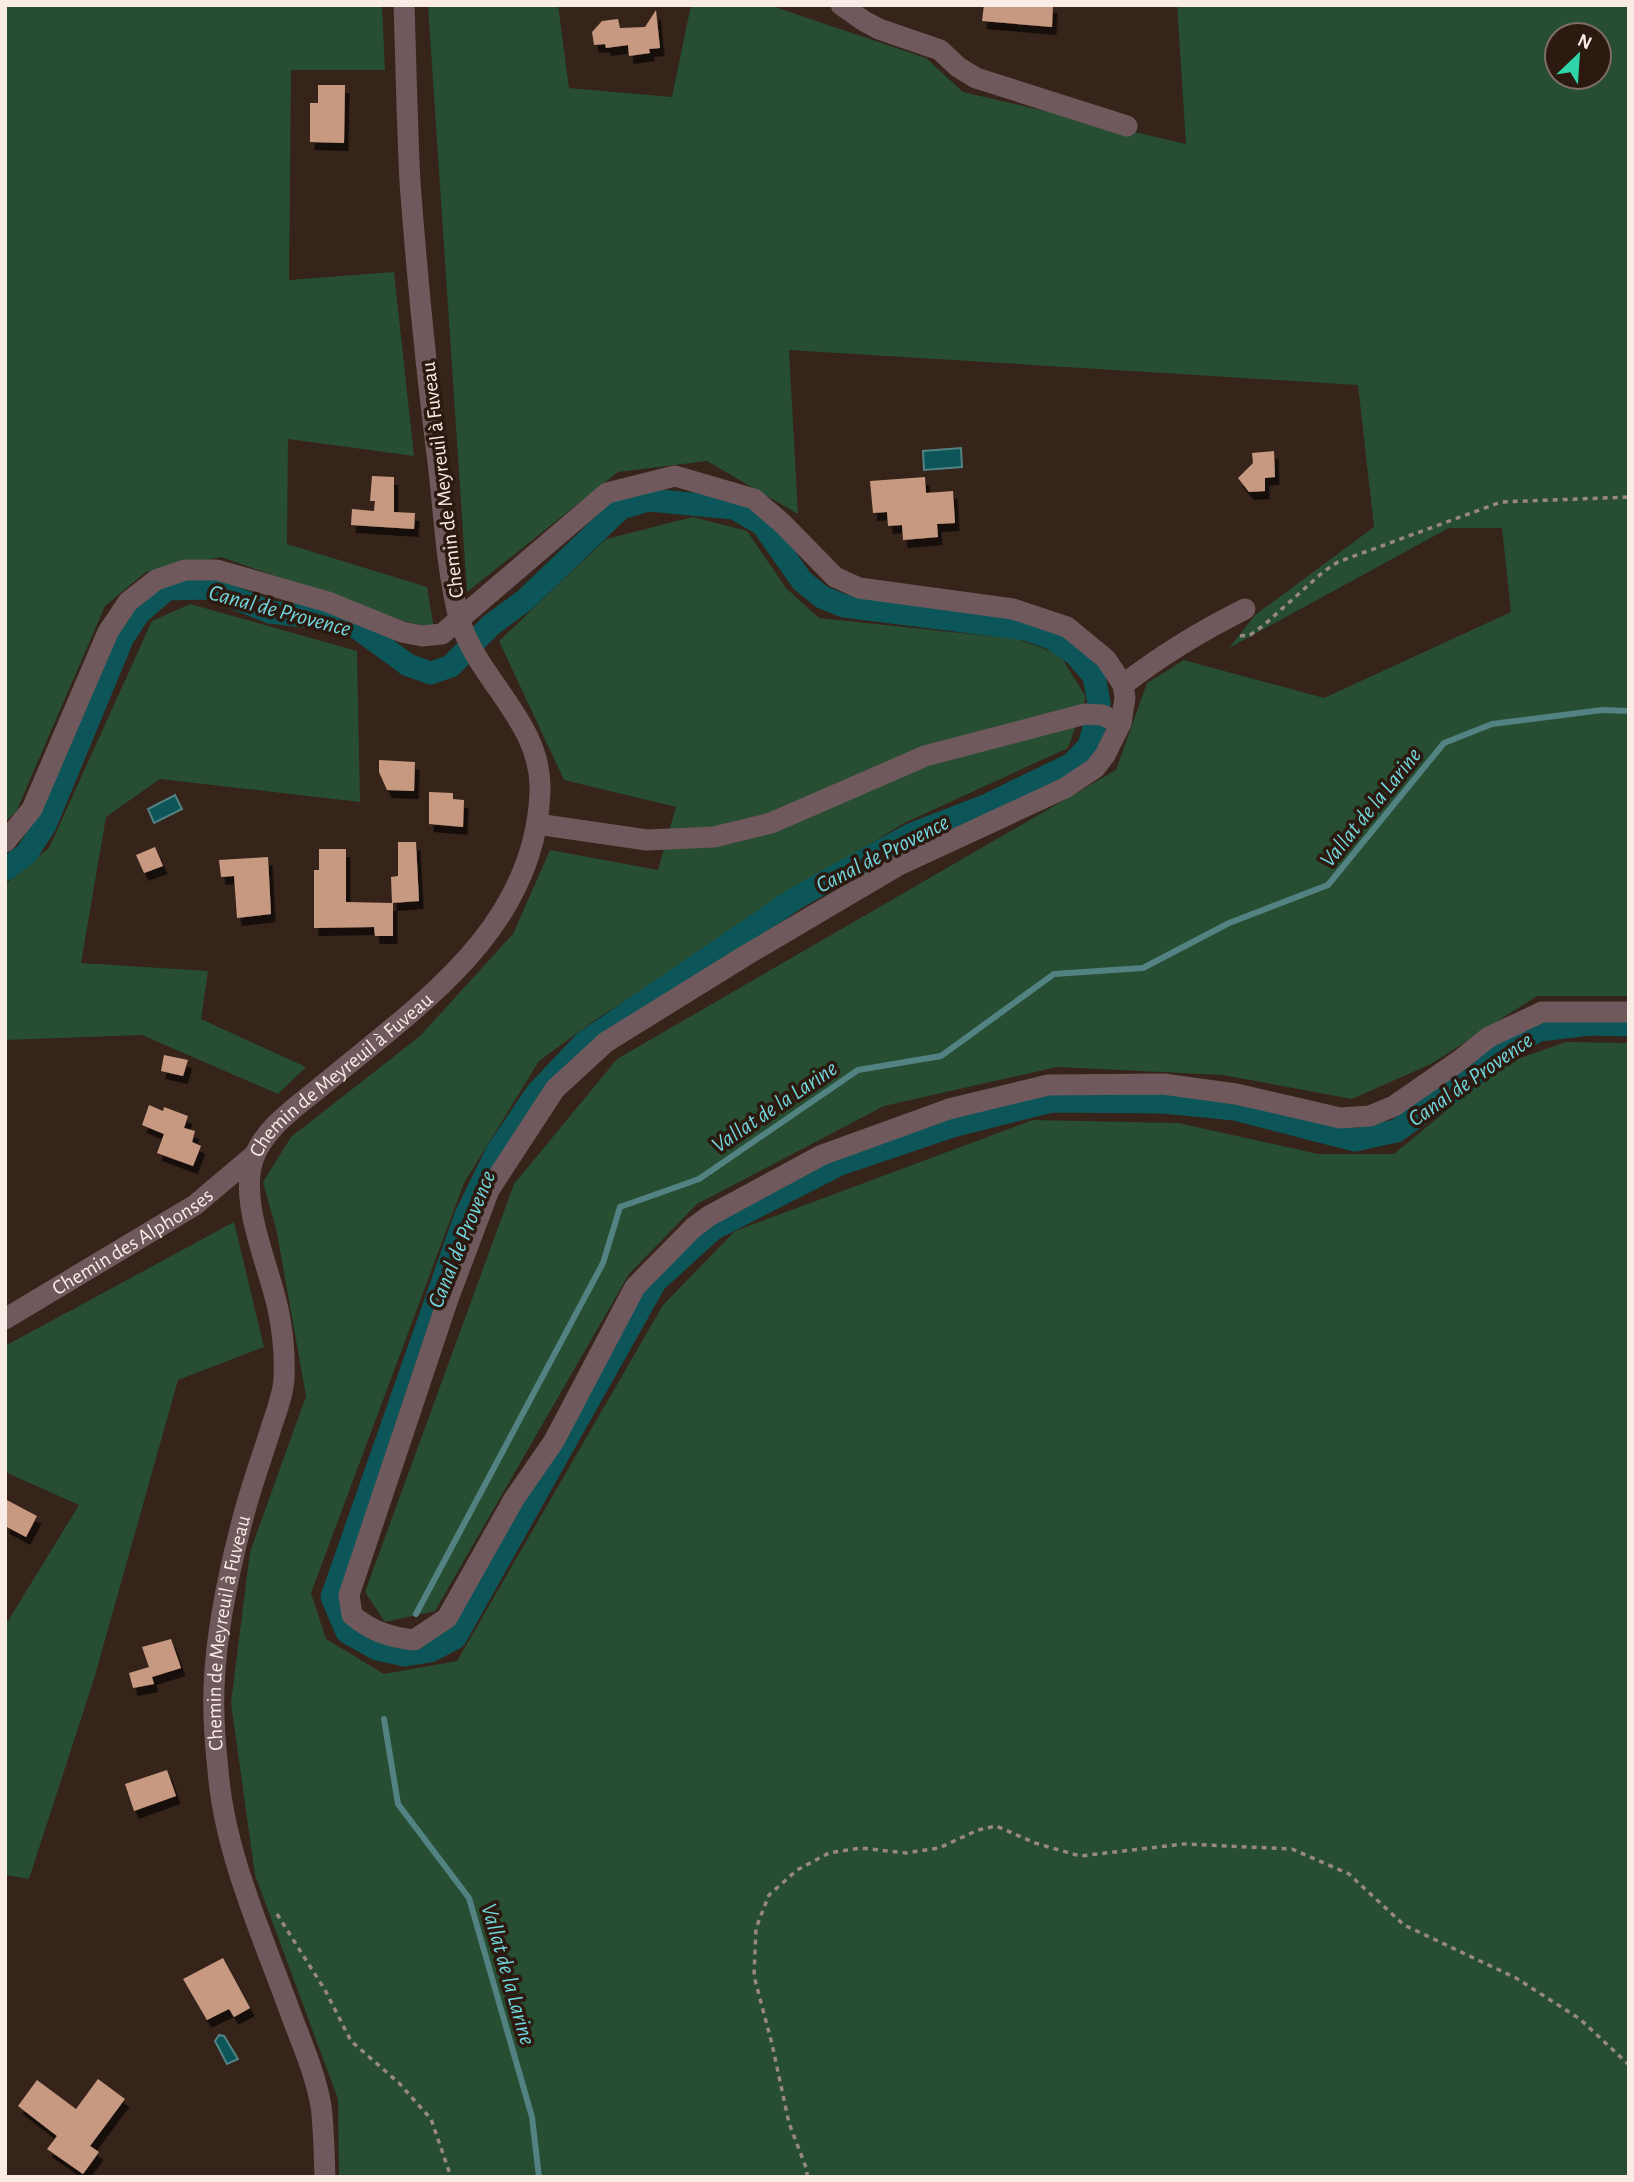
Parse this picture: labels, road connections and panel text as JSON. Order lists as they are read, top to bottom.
{
  "streets": {
    "street": ["Chemin de Meyreuil à Fuveau", "Chemin des Alphonses"]
  },
  "crossings": [
    ["Chemin de Meyreuil à Fuveau", "Chemin des Alphonses"]
  ],
  "water": ["Canal de Provence", "Vallat de la Larine"],
  "north": "top right"
}
